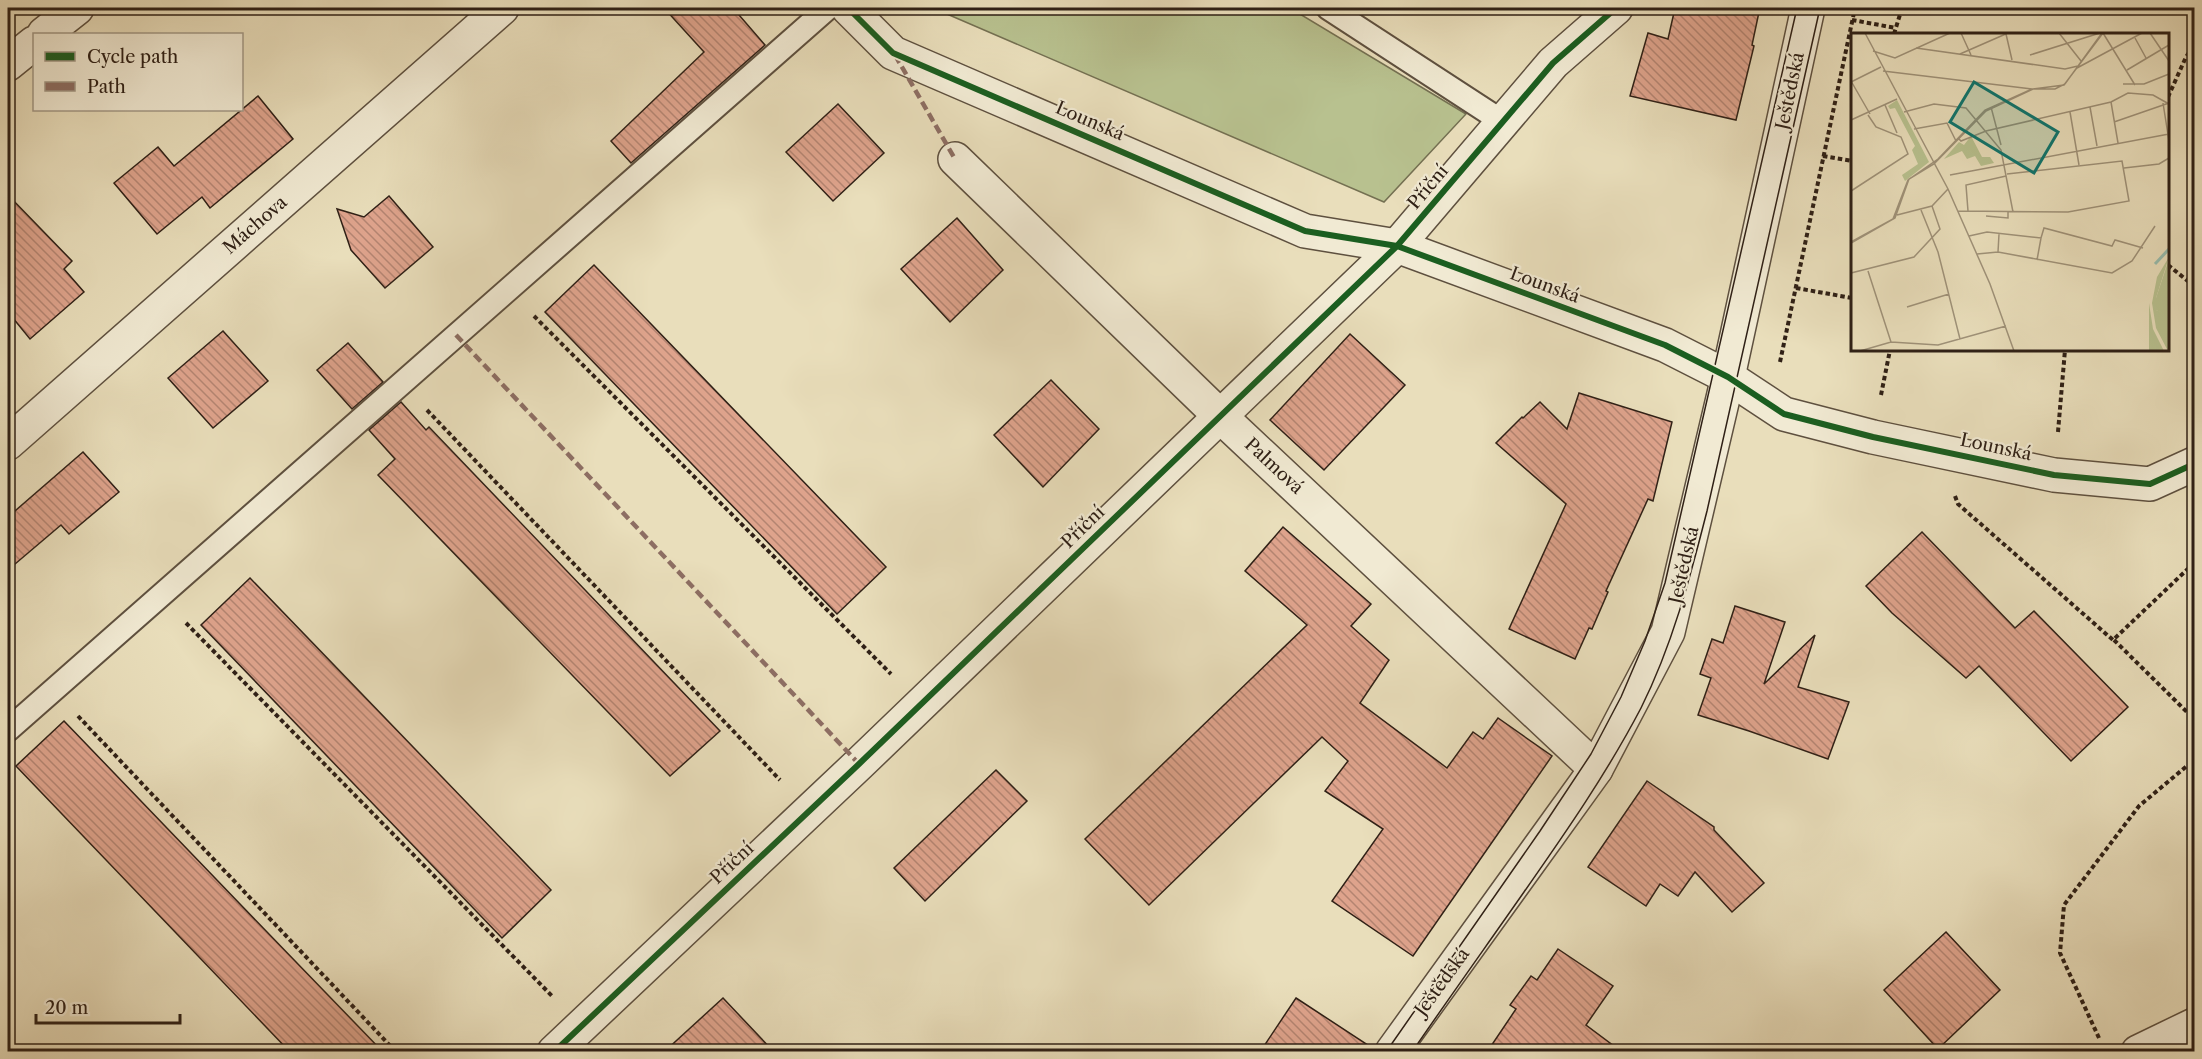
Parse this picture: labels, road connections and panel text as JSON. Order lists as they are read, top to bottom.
{
  "streets": {
    "street": [
      "Ještědská",
      "Lounská",
      "Příční",
      "Máchova",
      "Palmová"
    ]
  },
  "crossings": [
    ["Ještědská", "Lounská"],
    ["Ještědská", "Palmová"],
    ["Lounská", "Příční"],
    ["Příční", "Palmová"]
  ],
  "legend": ["Cycle path", "Path"],
  "scale_bar": "20 m"
}
